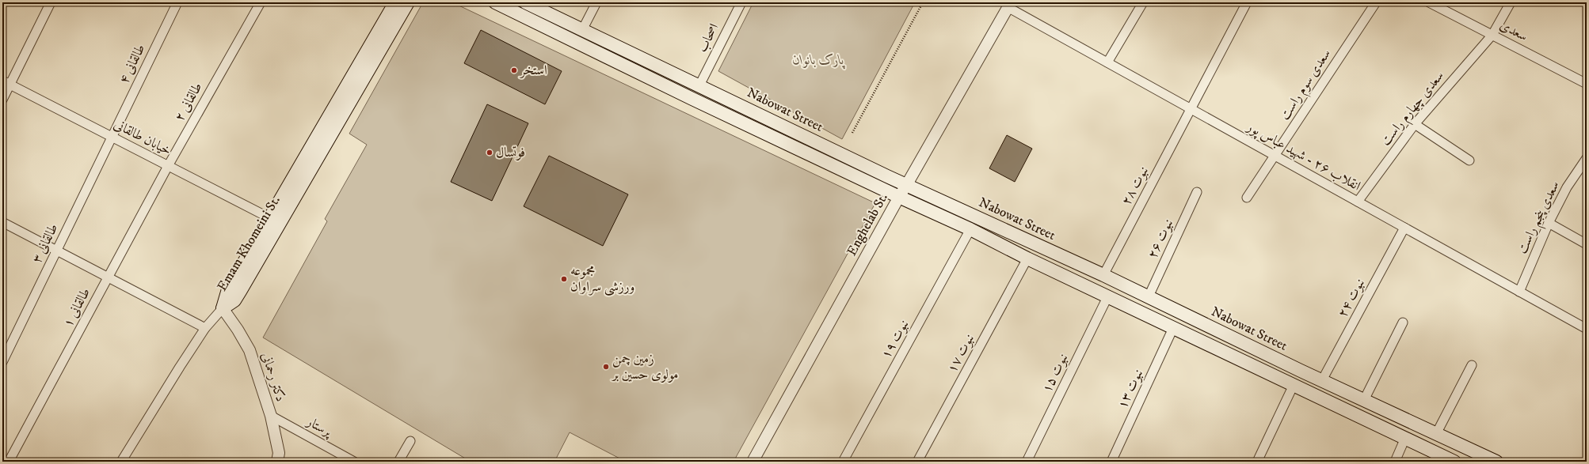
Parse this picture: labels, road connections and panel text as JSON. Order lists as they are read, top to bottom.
{
  "streets": {
    "main road": ["Nabowat Street", "Emam Khomeini St."],
    "street": [
      "سعدی",
      "اصحاب",
      "طالقانی ۴",
      "سعدی سوم راست",
      "طالقانی ۲",
      "سعدی چهارم راست",
      "خیابان طالقانی",
      "انقلاب ۲۶ - شهید عباس پور",
      "نبوت ۲۸",
      "سعدی پنجم راست",
      "Enghelab St.",
      "نبوت ۲۶",
      "طالقانی ۳",
      "نبوت ۲۴",
      "طالقانی ۱",
      "نبوت ۱۹",
      "نبوت ۱۷",
      "نبوت ۱۵",
      "دکتر رحمانی",
      "نبوت ۱۳",
      "پرستار"
    ]
  },
  "crossings": [
    ["سعدی", "سعدی چهارم راست"],
    ["اصحاب", "Nabowat Street"],
    ["طالقانی ۴", "خیابان طالقانی"],
    ["طالقانی ۴", "طالقانی ۳"],
    ["سعدی سوم راست", "انقلاب ۲۶ - شهید عباس پور"],
    ["طالقانی ۲", "خیابان طالقانی"],
    ["طالقانی ۲", "طالقانی ۱"],
    ["سعدی چهارم راست", "انقلاب ۲۶ - شهید عباس پور"],
    ["Nabowat Street", "نبوت ۲۸"],
    ["Nabowat Street", "Enghelab St."],
    ["Nabowat Street", "نبوت ۲۶"],
    ["Nabowat Street", "نبوت ۲۴"],
    ["خیابان طالقانی", "طالقانی ۳"],
    ["خیابان طالقانی", "Emam Khomeini St."],
    ["خیابان طالقانی", "طالقانی ۱"],
    ["انقلاب ۲۶ - شهید عباس پور", "نبوت ۲۸"],
    ["انقلاب ۲۶ - شهید عباس پور", "سعدی پنجم راست"],
    ["انقلاب ۲۶ - شهید عباس پور", "Enghelab St."],
    ["انقلاب ۲۶ - شهید عباس پور", "نبوت ۲۴"],
    ["Emam Khomeini St.", "دکتر رحمانی"],
    ["دکتر رحمانی", "پرستار"]
  ],
  "parks": ["پارک بانوان"],
  "places": [
    "استخر",
    "فوتسال",
    "مجموعه ورزشی سراوان",
    "زمین چمن مولوی حسین بر"
  ]
}
